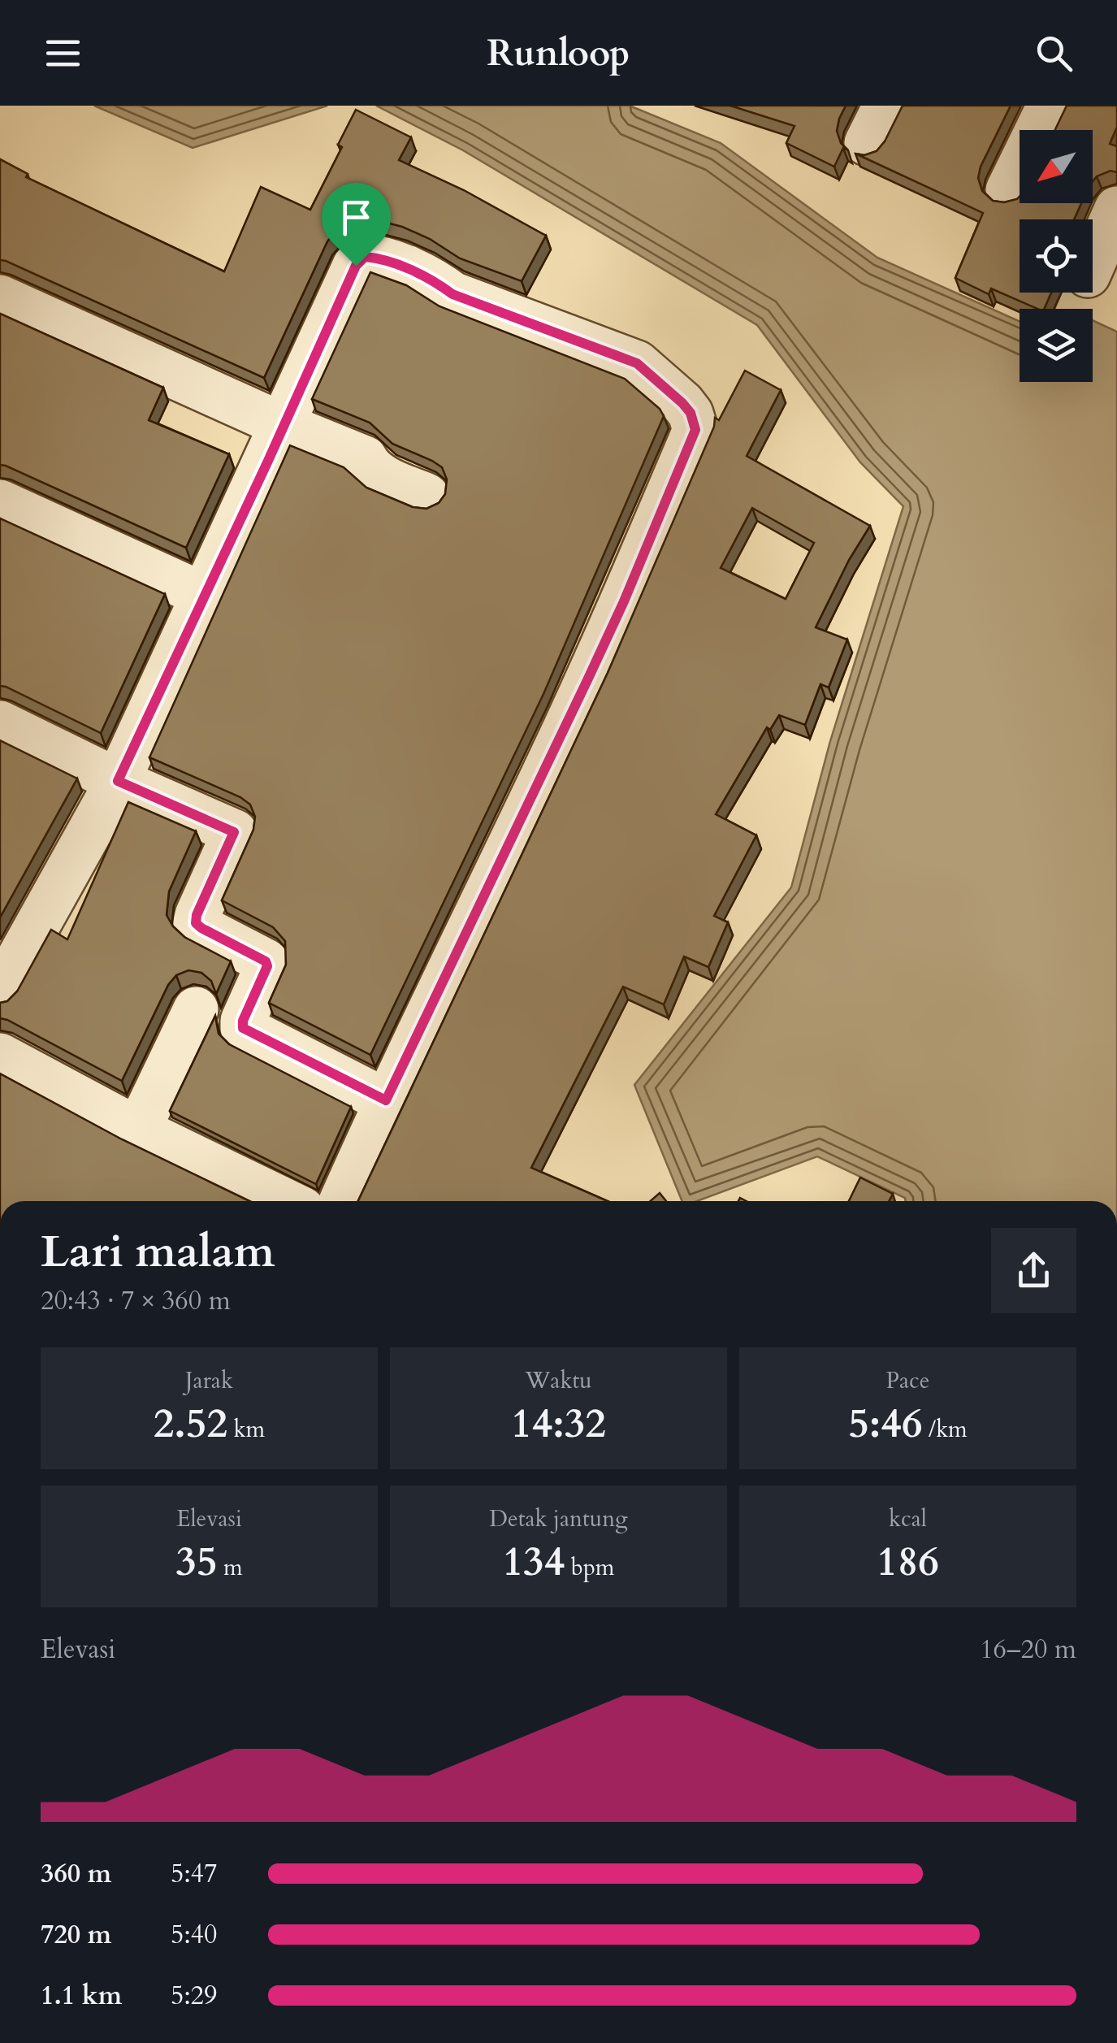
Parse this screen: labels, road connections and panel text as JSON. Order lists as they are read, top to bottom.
{
  "north": "bottom left",
  "page": {
    "header": "Runloop",
    "heading": ["Lari malam", "20:43 · 7 × 360 m"],
    "stats": [
      ["Jarak", "2.52 km"],
      ["Waktu", "14:32"],
      ["Pace", "5:46 /km"],
      ["Elevasi", "35 m"],
      ["Detak jantung", "134 bpm"],
      ["kcal", "186"]
    ],
    "chart": ["Elevasi", "16–20 m"],
    "list": [
      {
        "name": "360 m",
        "note": "5:47"
      },
      {
        "name": "720 m",
        "note": "5:40"
      },
      {
        "name": "1.1 km",
        "note": "5:29"
      }
    ]
  }
}
